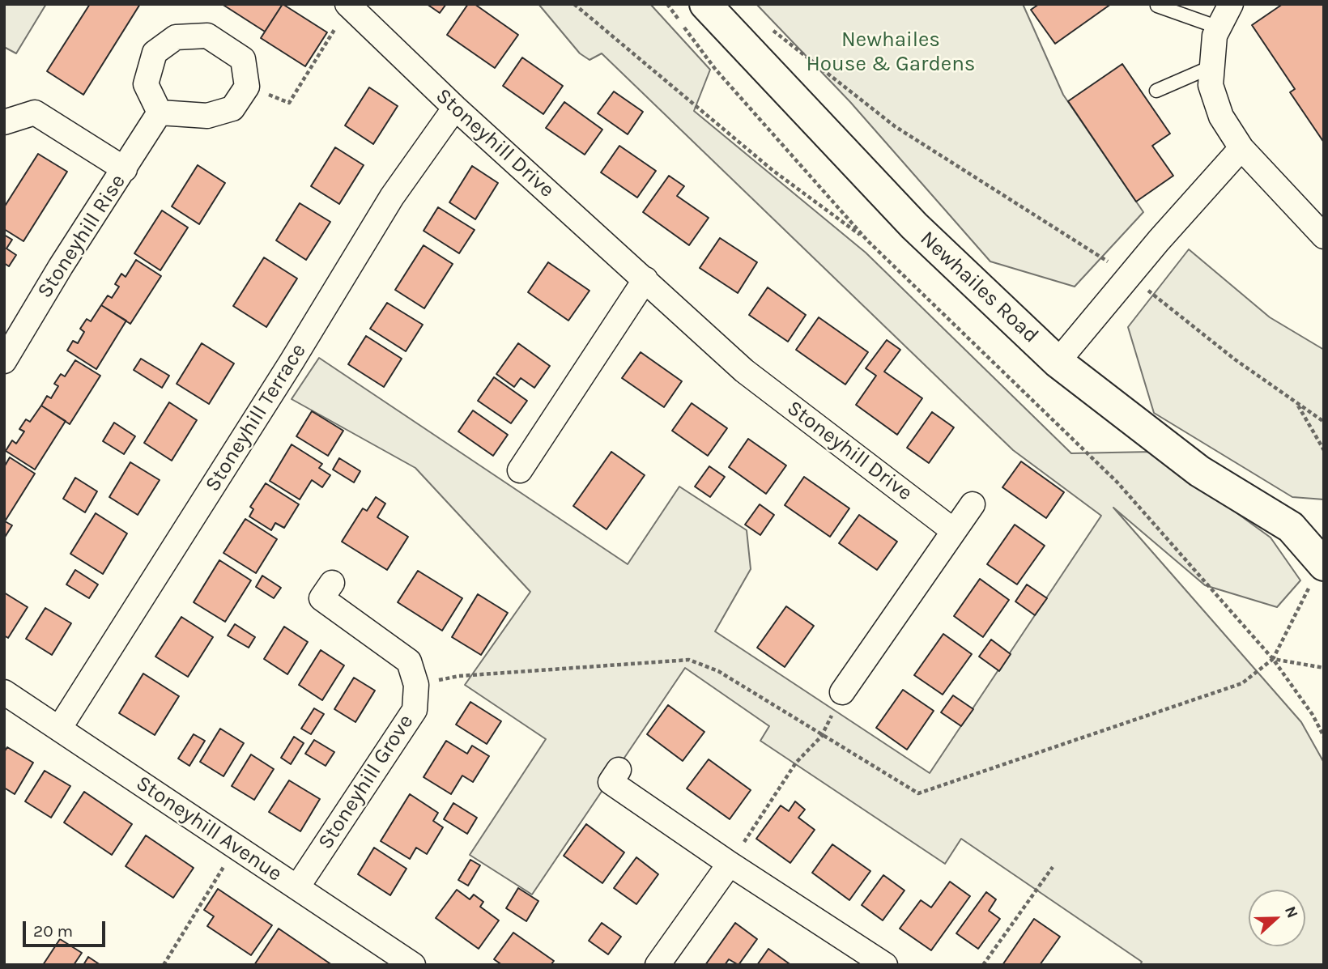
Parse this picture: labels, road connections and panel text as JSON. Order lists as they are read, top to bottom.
{
  "streets": {
    "main road": ["Newhailes Road"],
    "street": [
      "Stoneyhill Drive",
      "Stoneyhill Rise",
      "Stoneyhill Terrace",
      "Stoneyhill Grove",
      "Stoneyhill Avenue"
    ]
  },
  "crossings": [
    ["Stoneyhill Drive", "Stoneyhill Terrace"],
    ["Stoneyhill Terrace", "Stoneyhill Avenue"],
    ["Stoneyhill Grove", "Stoneyhill Avenue"]
  ],
  "parks": ["Newhailes House & Gardens"],
  "scale_bar": "20 m",
  "north": "right"
}
